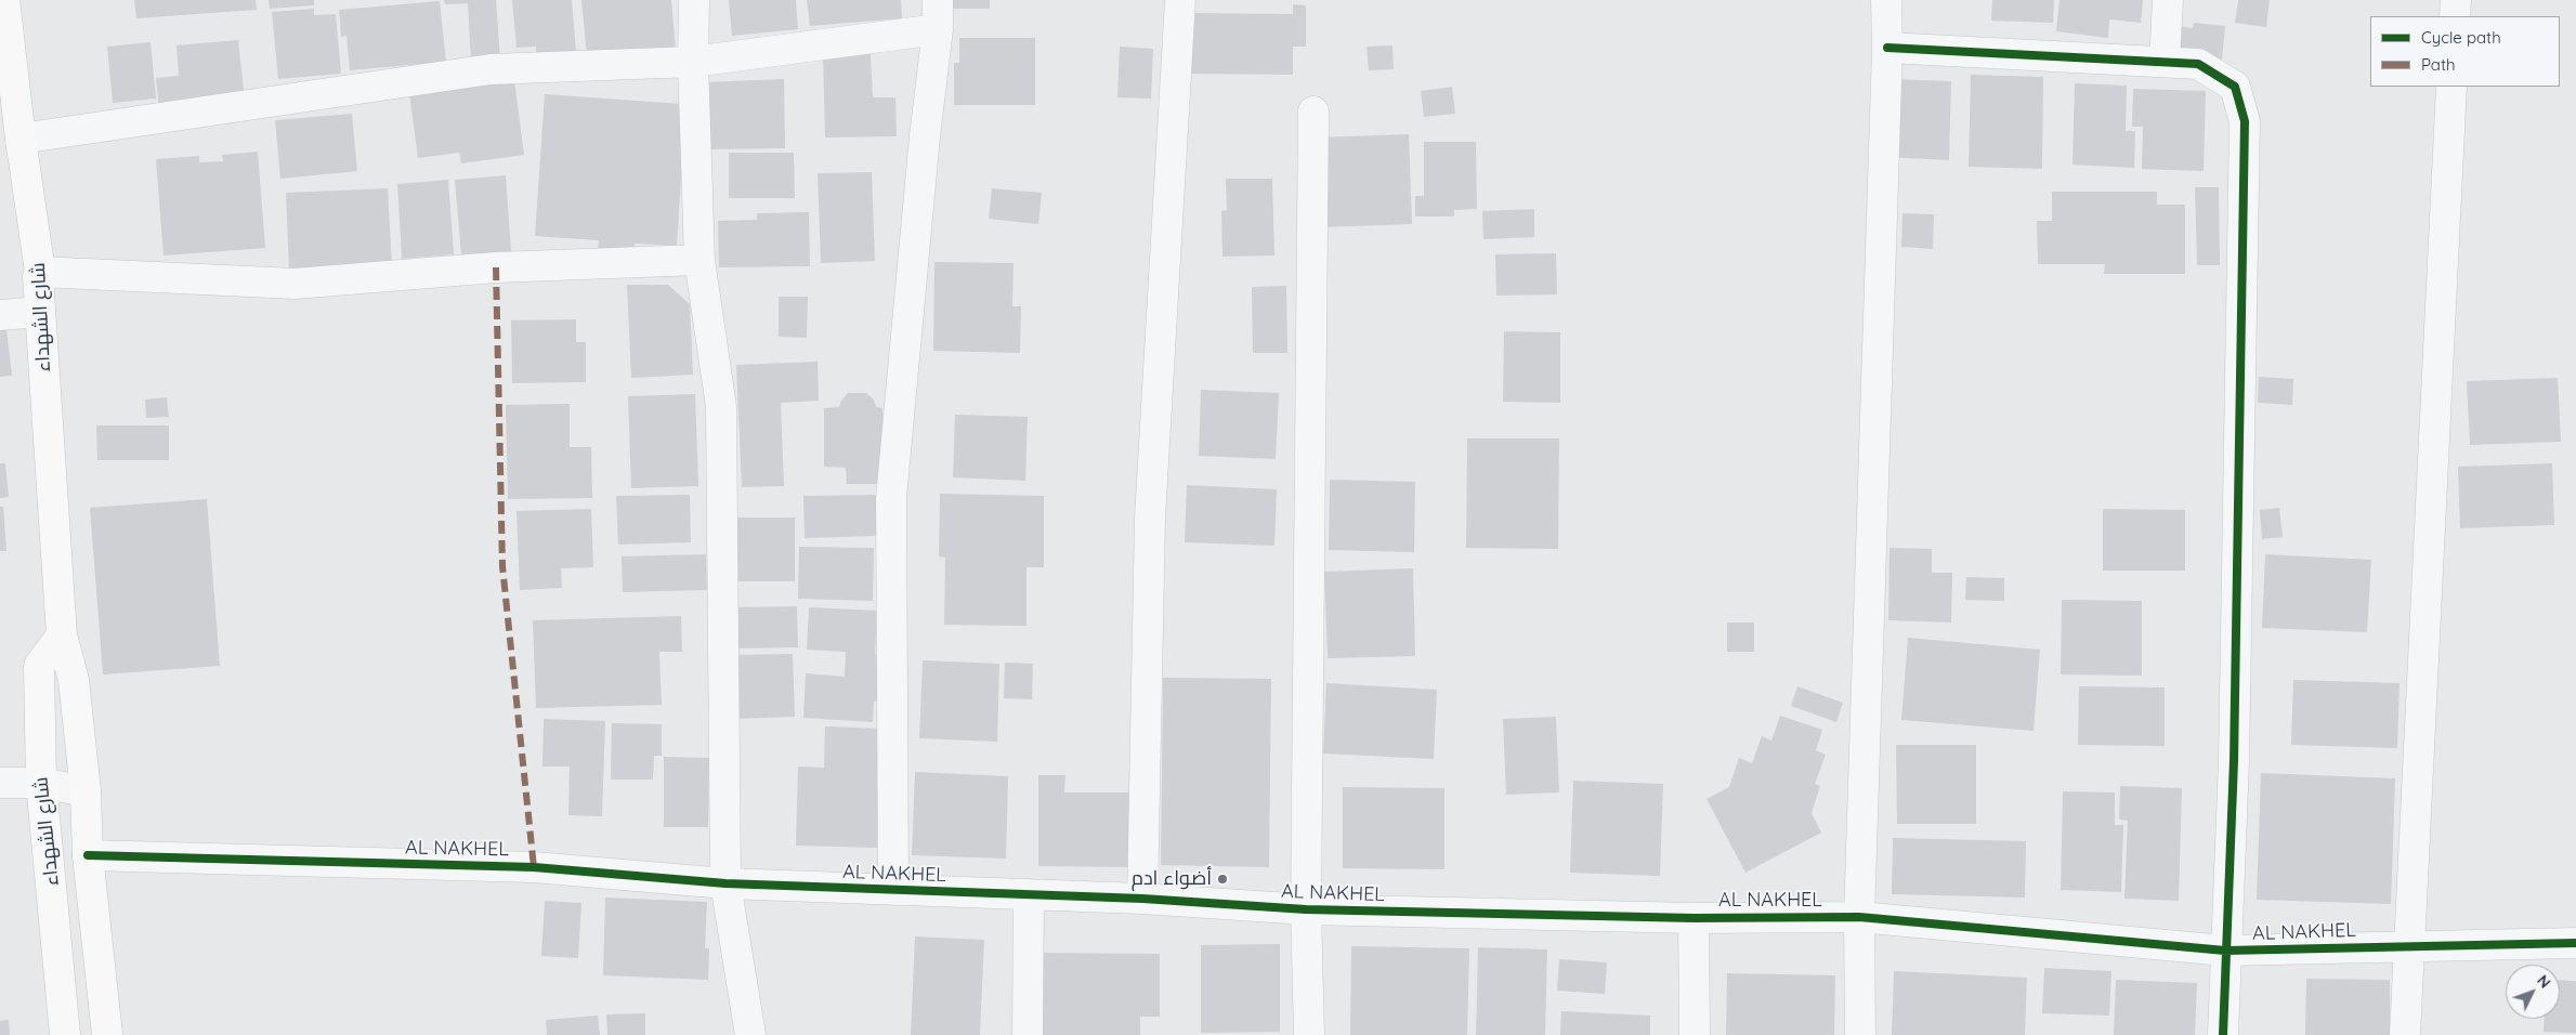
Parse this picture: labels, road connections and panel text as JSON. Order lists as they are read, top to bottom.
{
  "streets": {
    "main road": ["شارع الشهداء"],
    "street": ["AL NAKHEL"]
  },
  "crossings": [
    ["شارع الشهداء", "AL NAKHEL"]
  ],
  "places": ["أضواء ادم"],
  "legend": ["Cycle path", "Path"],
  "north": "top right"
}
